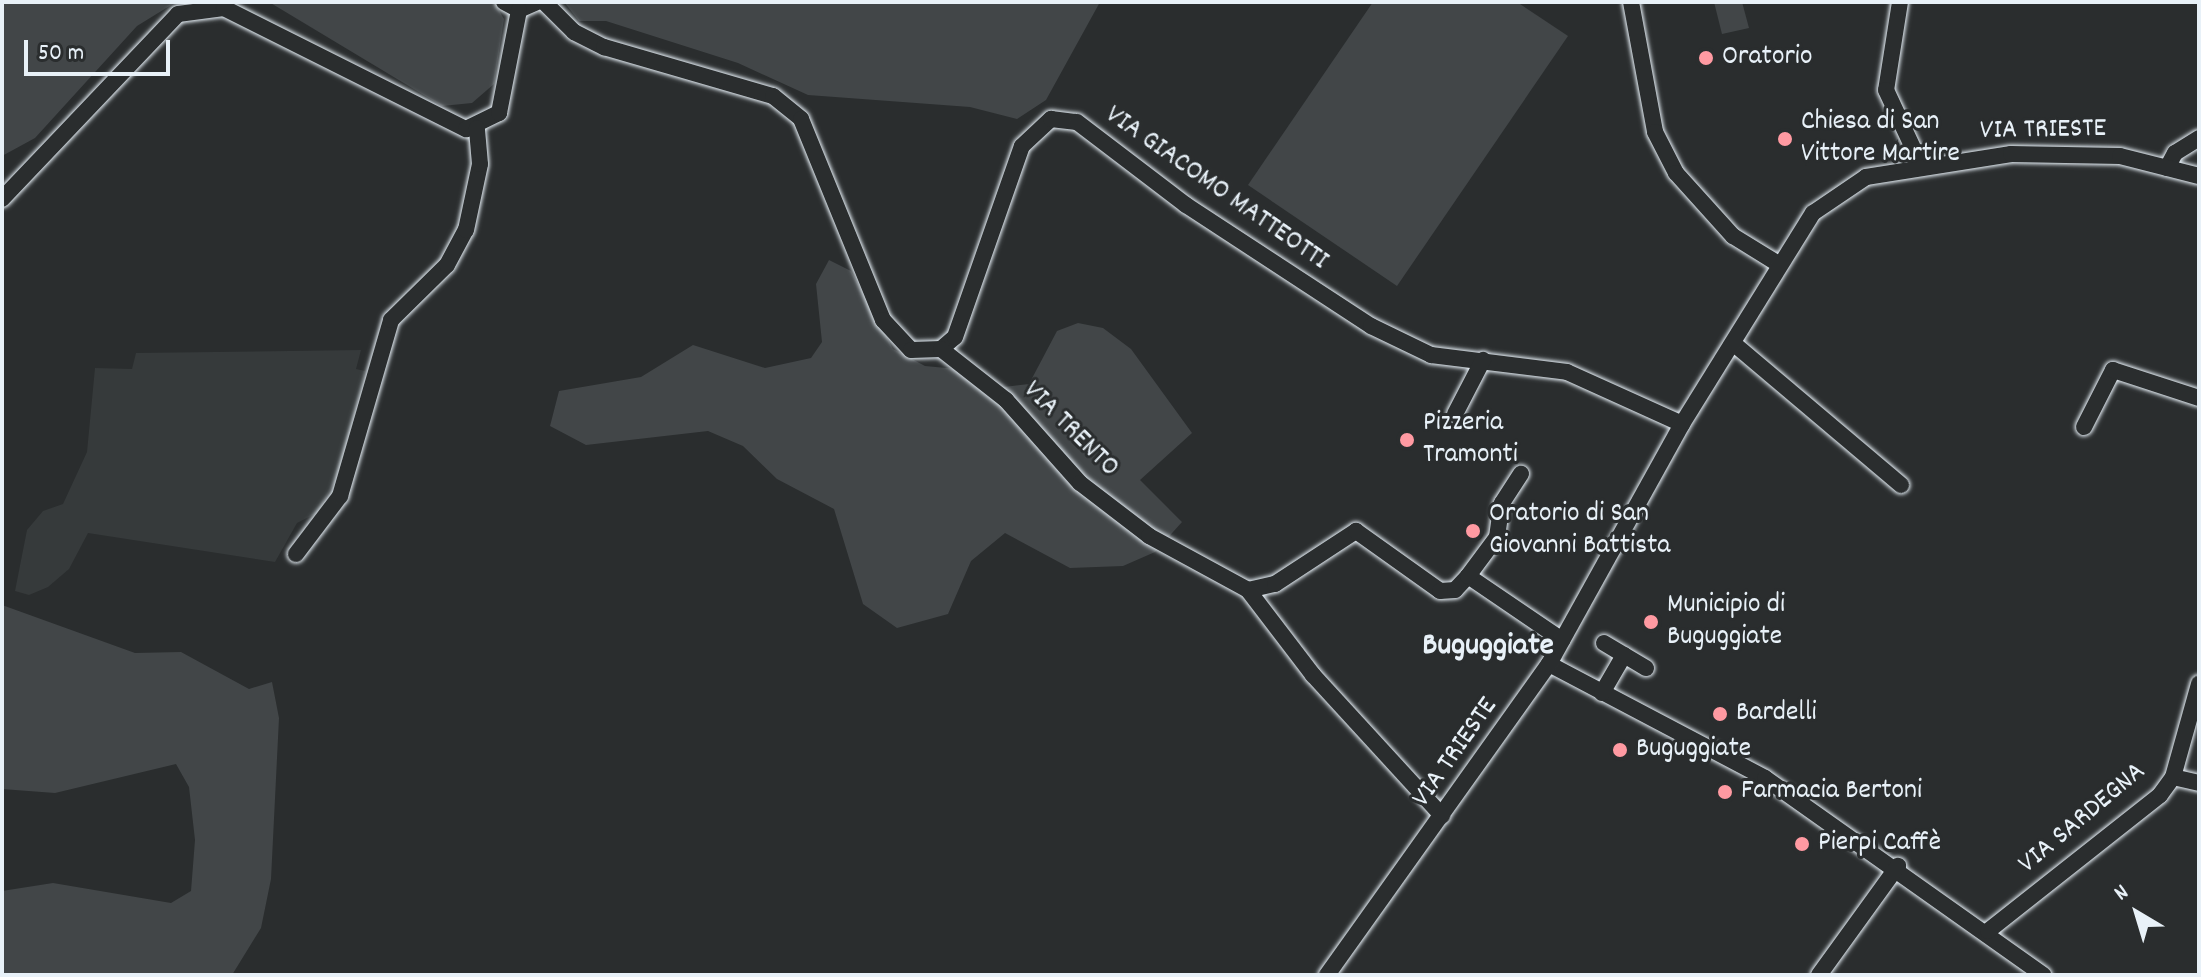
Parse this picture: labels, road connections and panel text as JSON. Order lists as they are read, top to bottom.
{
  "streets": {
    "street": [
      "VIA TRIESTE",
      "VIA GIACOMO MATTEOTTI",
      "VIA TRENTO",
      "VIA SARDEGNA"
    ]
  },
  "crossings": [
    ["VIA TRIESTE", "VIA GIACOMO MATTEOTTI"],
    ["VIA TRIESTE", "VIA TRENTO"],
    ["VIA GIACOMO MATTEOTTI", "VIA TRENTO"]
  ],
  "districts": ["Buguggiate"],
  "places": [
    "Oratorio",
    "Chiesa di San Vittore Martire",
    "Pizzeria Tramonti",
    "Oratorio di San Giovanni Battista",
    "Municipio di Buguggiate",
    "Bardelli",
    "Buguggiate",
    "Farmacia Bertoni",
    "Pierpi Caffè"
  ],
  "scale_bar": "50 m",
  "north": "top left"
}
